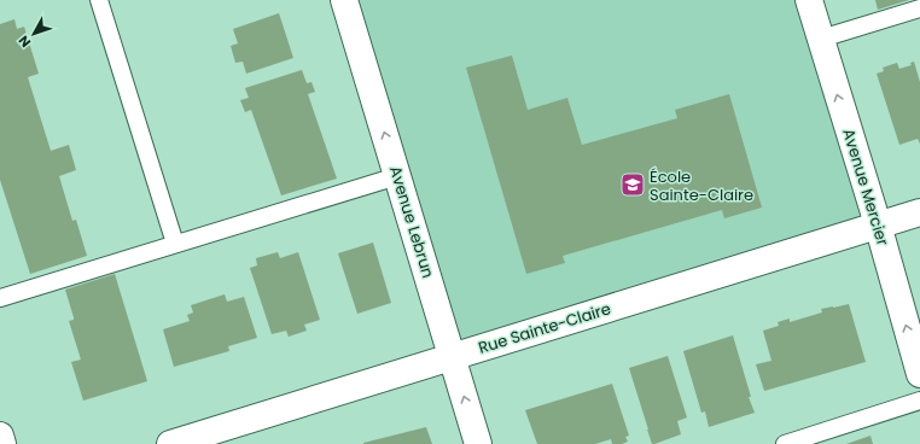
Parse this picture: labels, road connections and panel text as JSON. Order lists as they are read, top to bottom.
{
  "streets": {
    "street": ["Avenue Mercier", "Avenue Lebrun", "Rue Sainte-Claire"]
  },
  "crossings": [
    ["Avenue Mercier", "Rue Sainte-Claire"],
    ["Avenue Lebrun", "Rue Sainte-Claire"]
  ],
  "one_way": ["Avenue Mercier", "Avenue Lebrun"],
  "places": {
    "school or university": ["École Sainte-Claire"]
  },
  "north": "bottom left"
}
